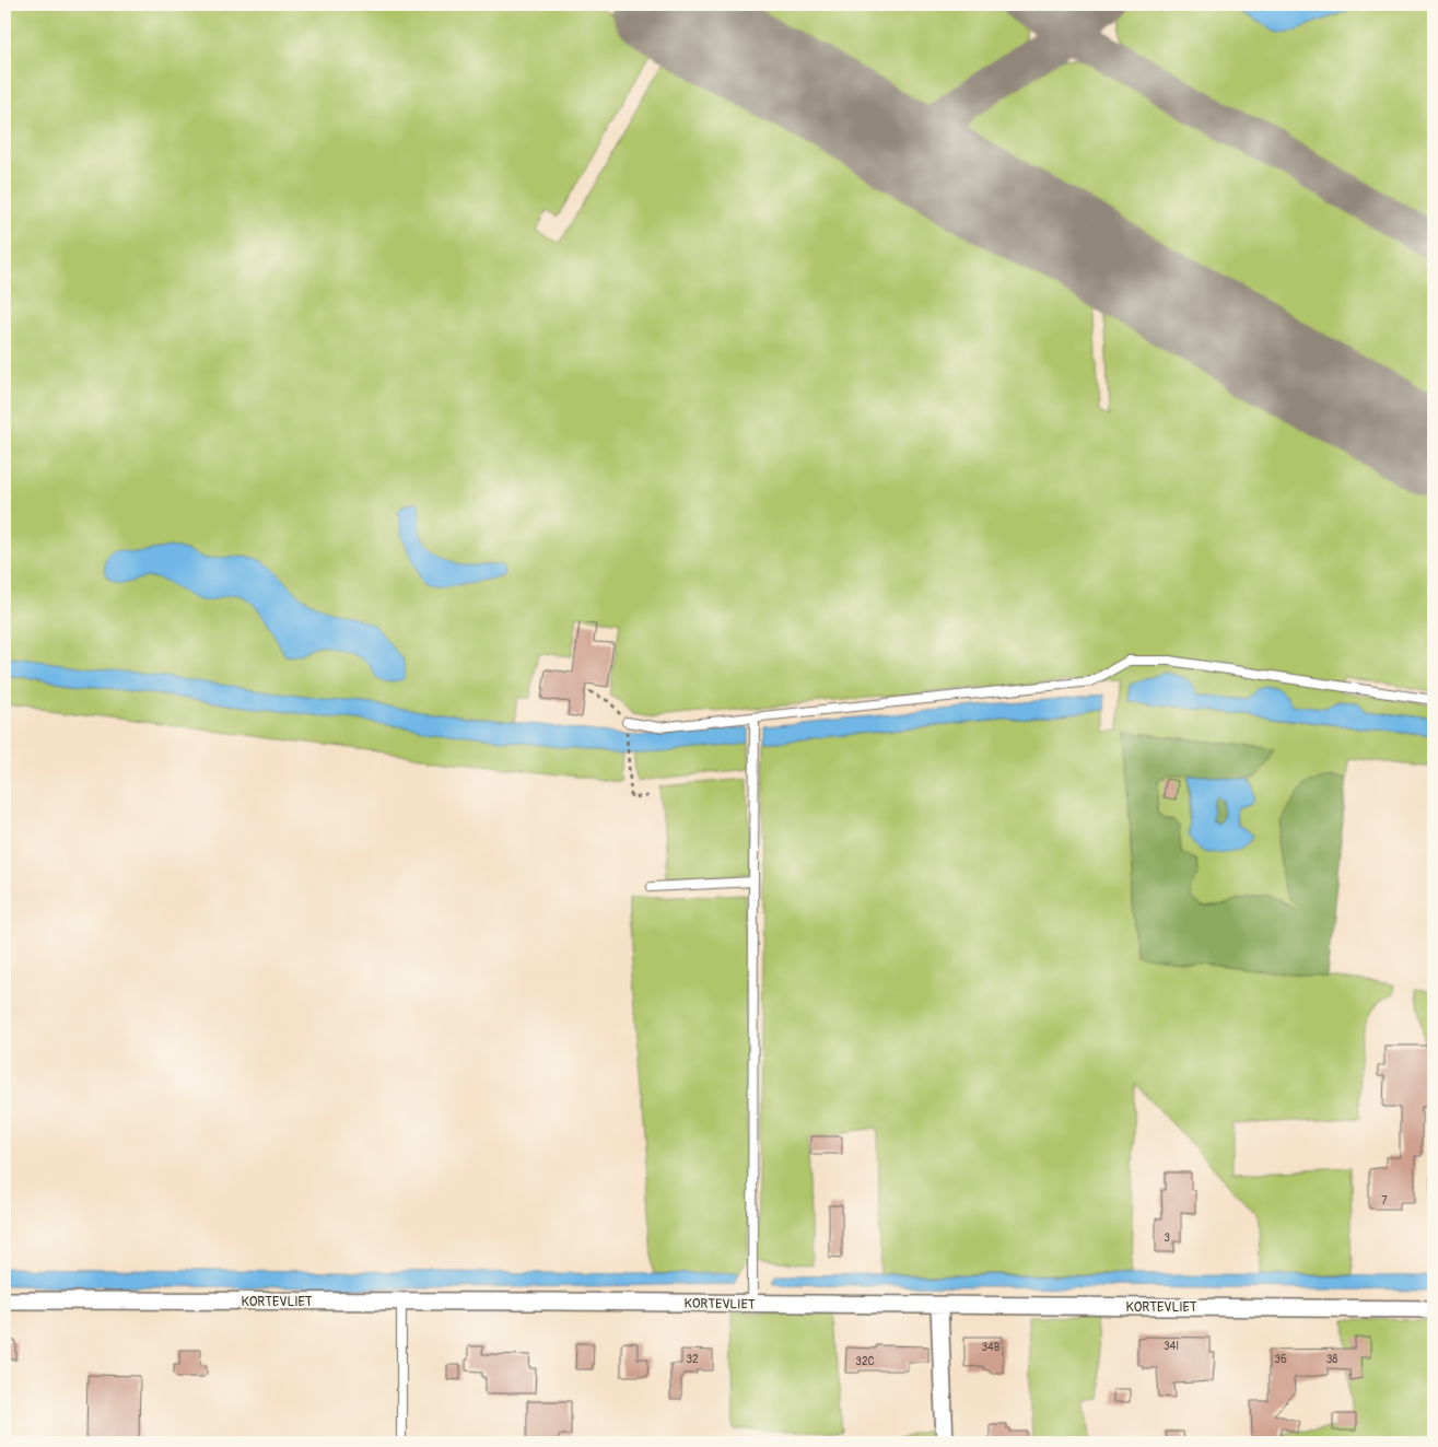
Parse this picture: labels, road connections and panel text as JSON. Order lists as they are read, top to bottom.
{
  "streets": {
    "street": ["KORTEVLIET"]
  },
  "house_numbers": [
    "7",
    "3",
    "34I",
    "34B",
    "32",
    "36",
    "38",
    "32C"
  ]
}
